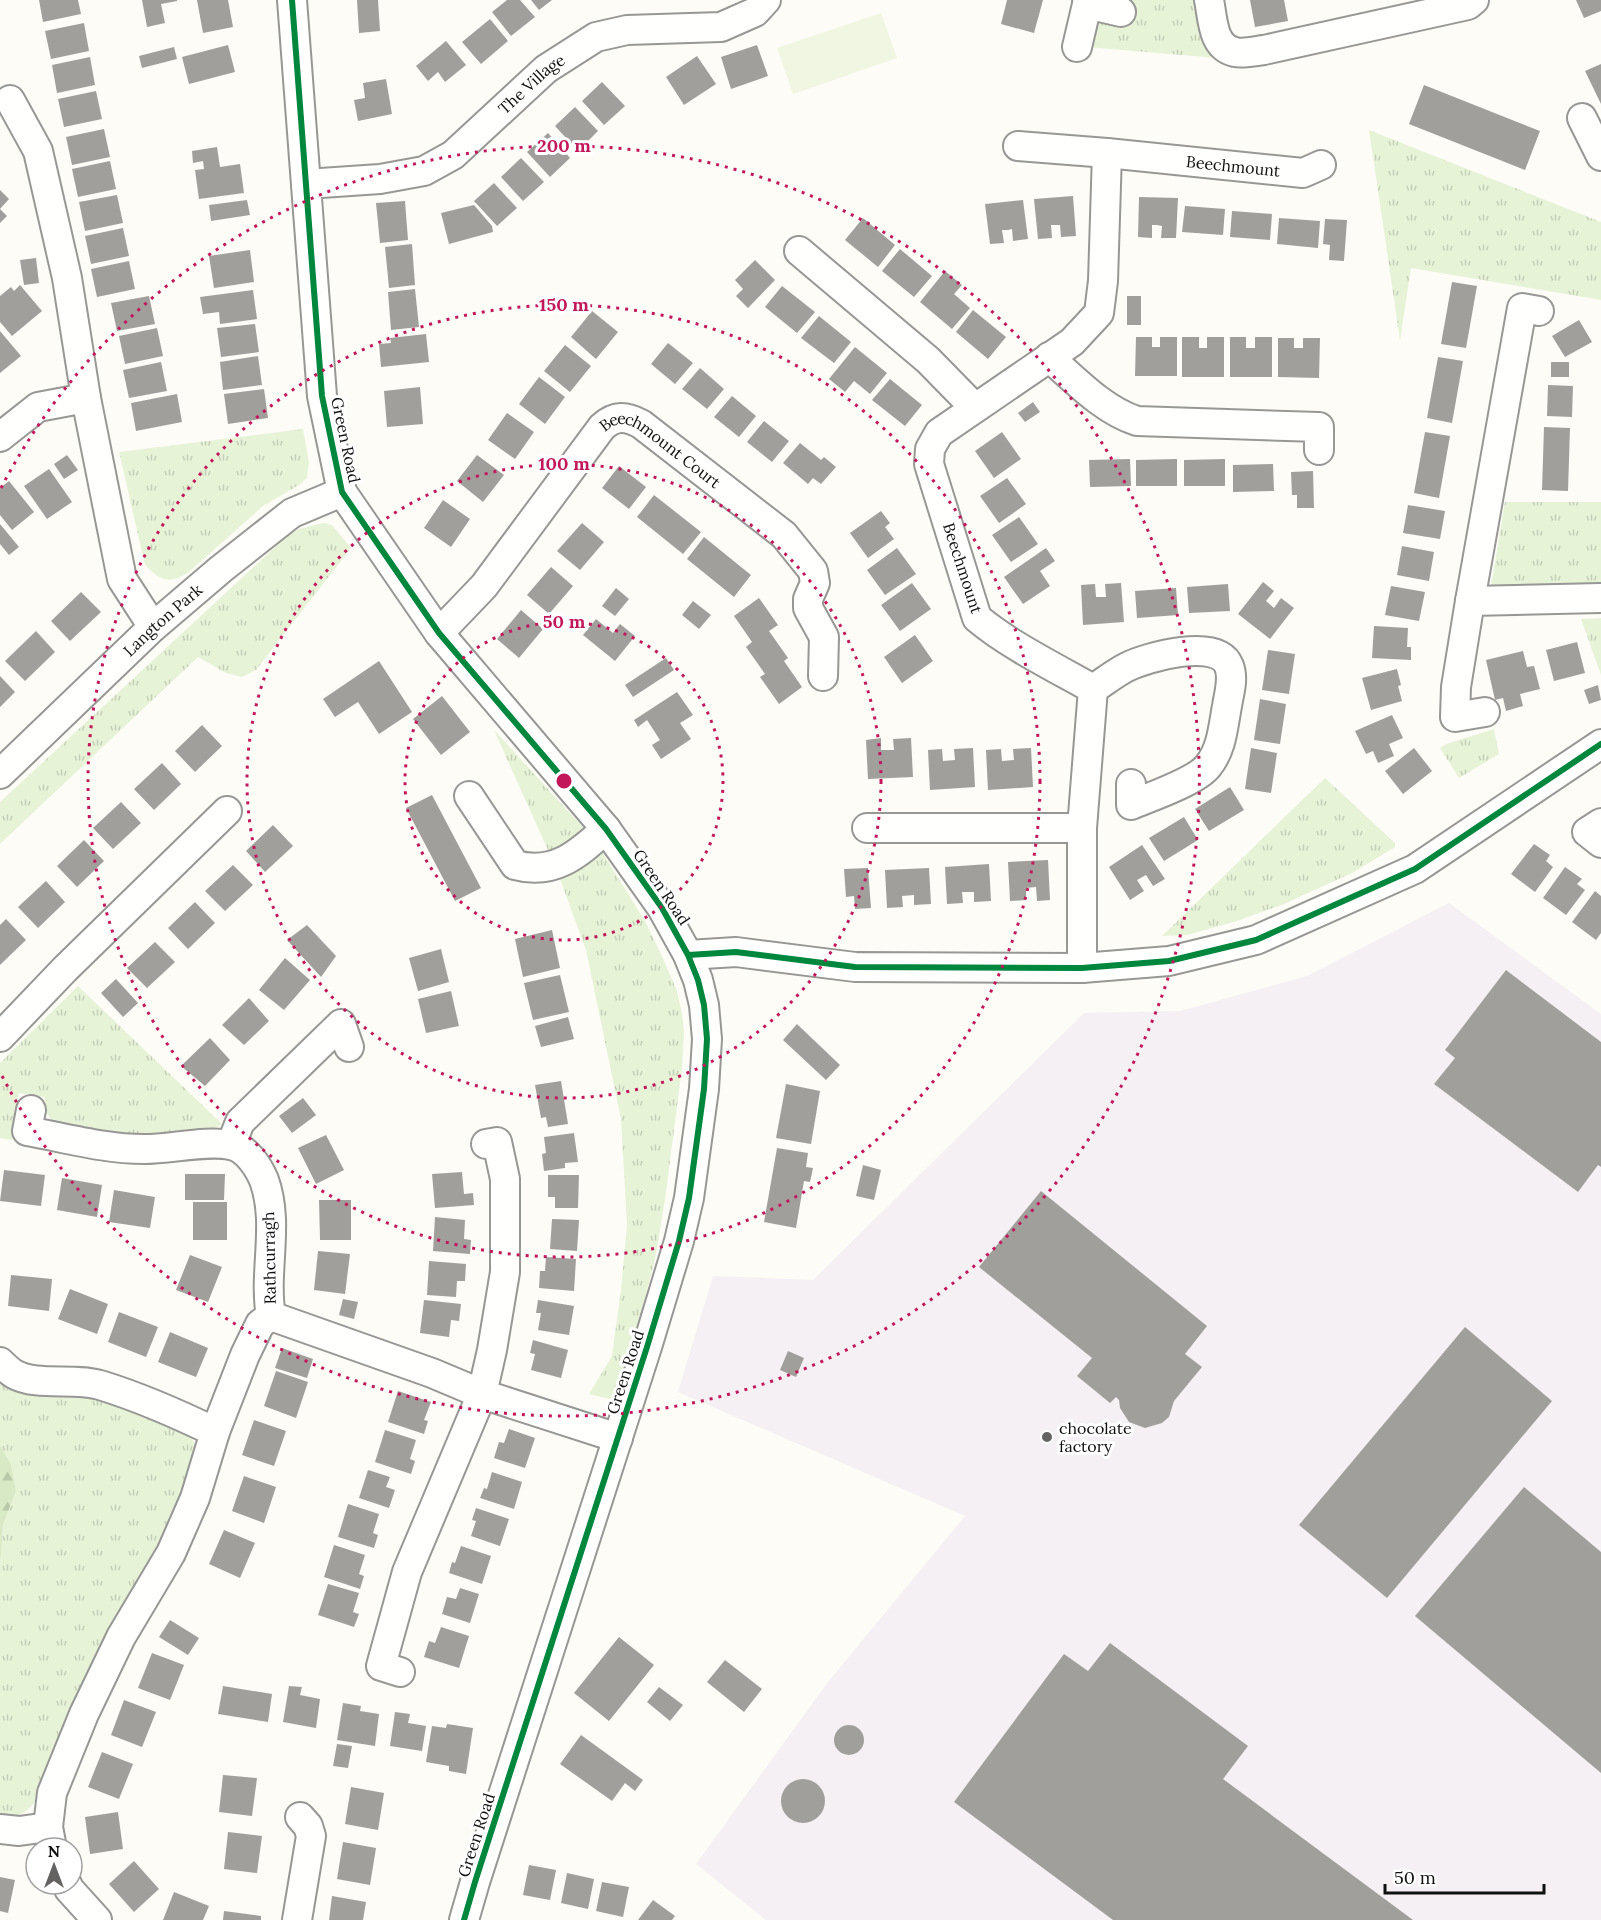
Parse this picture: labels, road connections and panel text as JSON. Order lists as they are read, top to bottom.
{
  "streets": {
    "street": [
      "The Village",
      "Beechmount",
      "Green Road",
      "Beechmount Court",
      "Langton Park",
      "Rathcurragh"
    ]
  },
  "crossings": [
    ["The Village", "Green Road"],
    ["Green Road", "Beechmount Court"],
    ["Green Road", "Langton Park"],
    ["Green Road", "Rathcurragh"]
  ],
  "places": ["chocolate factory"],
  "scale_bar": "50 m",
  "north": "top",
  "rings": [
    "200 m",
    "150 m",
    "100 m",
    "50 m"
  ]
}
